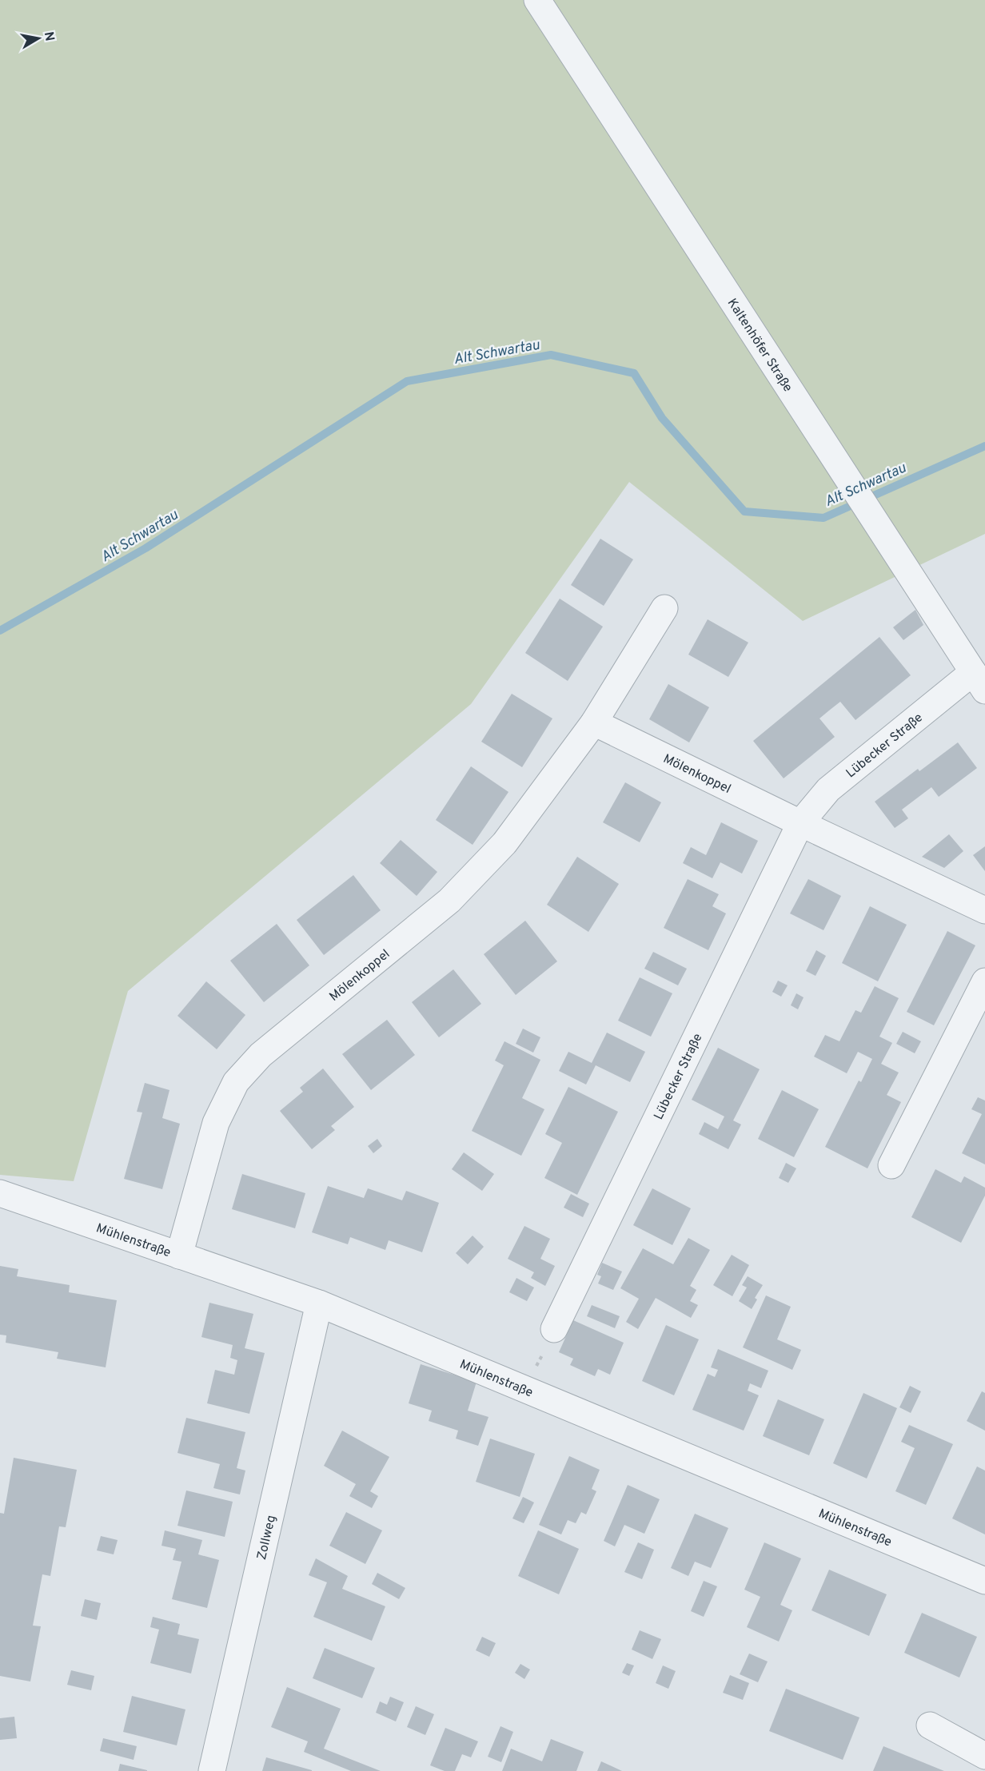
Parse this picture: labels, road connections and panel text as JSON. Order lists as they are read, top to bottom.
{
  "streets": {
    "street": [
      "Kaltenhöfer Straße",
      "Lübecker Straße",
      "Mölenkoppel",
      "Mühlenstraße",
      "Zollweg"
    ]
  },
  "crossings": [
    ["Kaltenhöfer Straße", "Lübecker Straße"],
    ["Lübecker Straße", "Mölenkoppel"],
    ["Mölenkoppel", "Mühlenstraße"],
    ["Mühlenstraße", "Zollweg"]
  ],
  "water": ["Alt Schwartau"],
  "north": "right"
}
